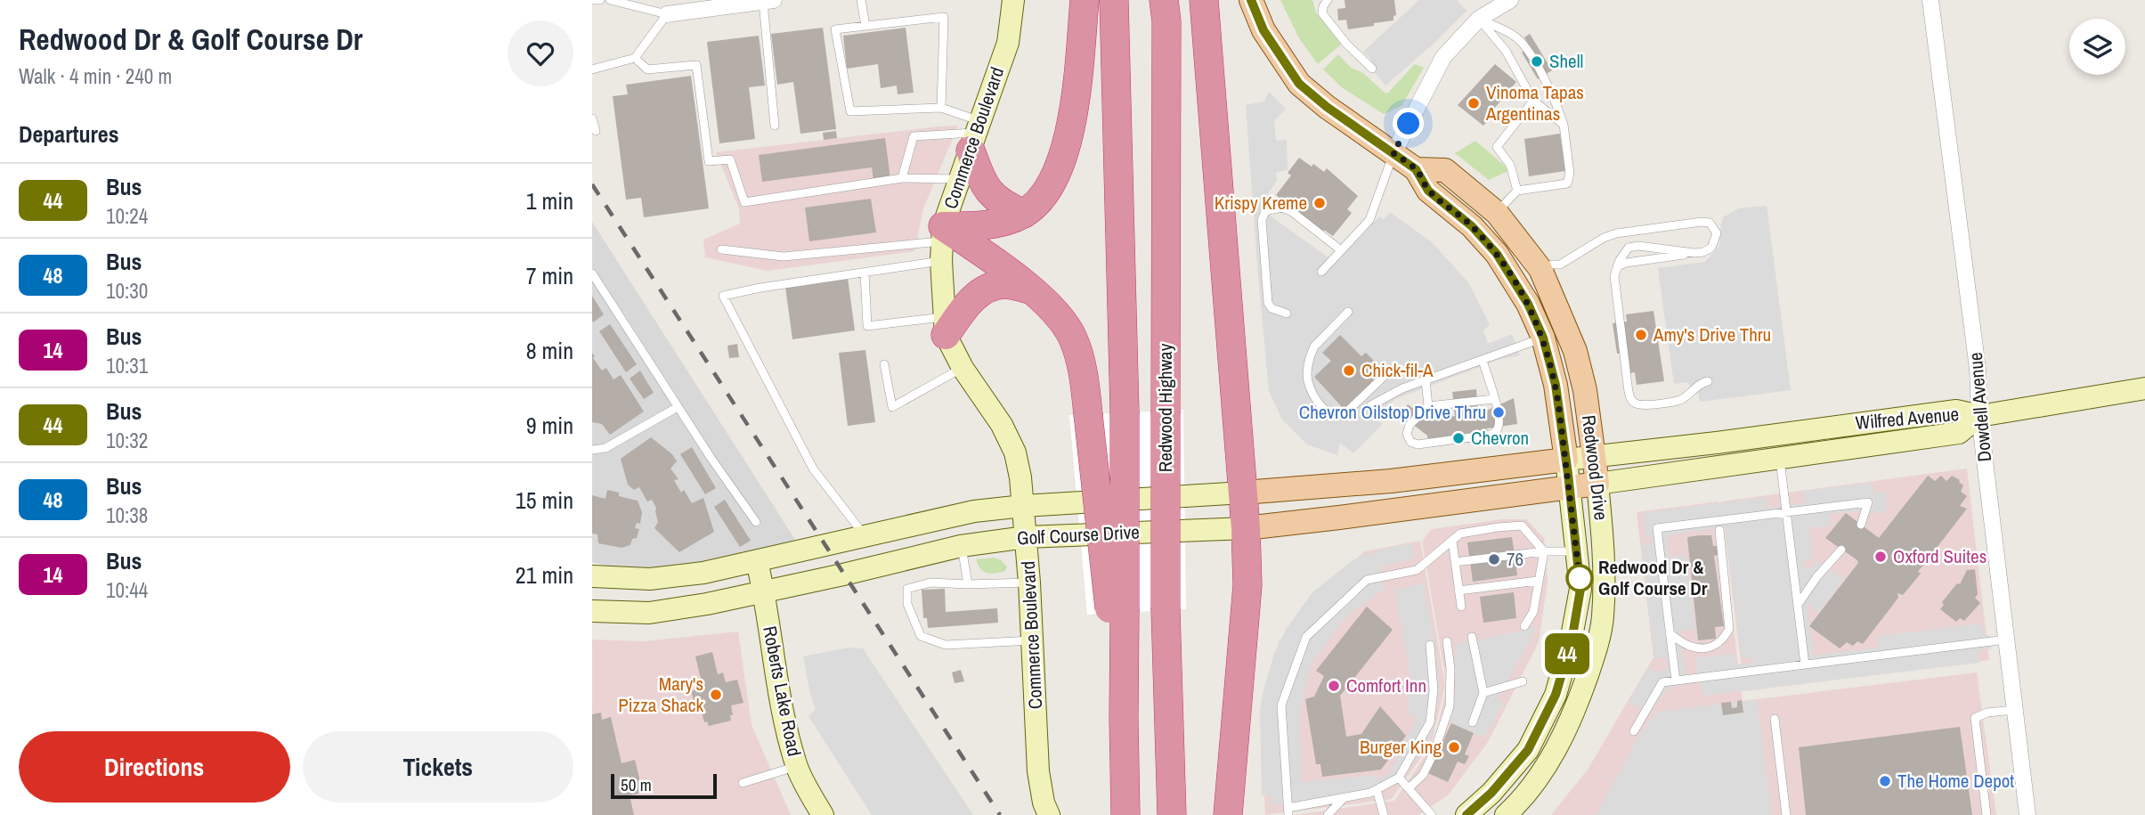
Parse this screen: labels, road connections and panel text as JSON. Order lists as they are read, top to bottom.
{
  "streets": {
    "highway": ["Redwood Highway"],
    "main road": ["Wilfred Avenue", "Redwood Drive", "Golf Course Drive"],
    "street": ["Commerce Boulevard", "Dowdell Avenue", "Roberts Lake Road"]
  },
  "crossings": [
    ["Commerce Boulevard", "Golf Course Drive"],
    ["Dowdell Avenue", "Wilfred Avenue"],
    ["Wilfred Avenue", "Redwood Drive"],
    ["Wilfred Avenue", "Golf Course Drive"],
    ["Redwood Drive", "Golf Course Drive"],
    ["Golf Course Drive", "Roberts Lake Road"]
  ],
  "places": [
    "Shell",
    "Vinoma Tapas Argentinas",
    "Krispy Kreme",
    "Amy's Drive Thru",
    "Chick-fil-A",
    "Chevron Oilstop Drive Thru",
    "Chevron",
    "Oxford Suites",
    "76",
    "Redwood Dr & Golf Course Dr",
    "Comfort Inn",
    "Mary's Pizza Shack",
    "Burger King",
    "The Home Depot"
  ],
  "lines": ["bus line 44"],
  "scale_bar": "50 m",
  "page": {
    "heading": [
      ["Redwood Dr & Golf Course Dr", "Walk · 4 min · 240 m"],
      "Departures"
    ],
    "on_map": "44",
    "list": [
      {
        "mark": "44",
        "name": "Bus",
        "note": "10:24",
        "value": "1 min"
      },
      {
        "mark": "48",
        "name": "Bus",
        "note": "10:30",
        "value": "7 min"
      },
      {
        "mark": "14",
        "name": "Bus",
        "note": "10:31",
        "value": "8 min"
      },
      {
        "mark": "44",
        "name": "Bus",
        "note": "10:32",
        "value": "9 min"
      },
      {
        "mark": "48",
        "name": "Bus",
        "note": "10:38",
        "value": "15 min"
      },
      {
        "mark": "14",
        "name": "Bus",
        "note": "10:44",
        "value": "21 min"
      }
    ],
    "buttons": ["Directions", "Tickets"],
    "scale": "50 m"
  }
}
